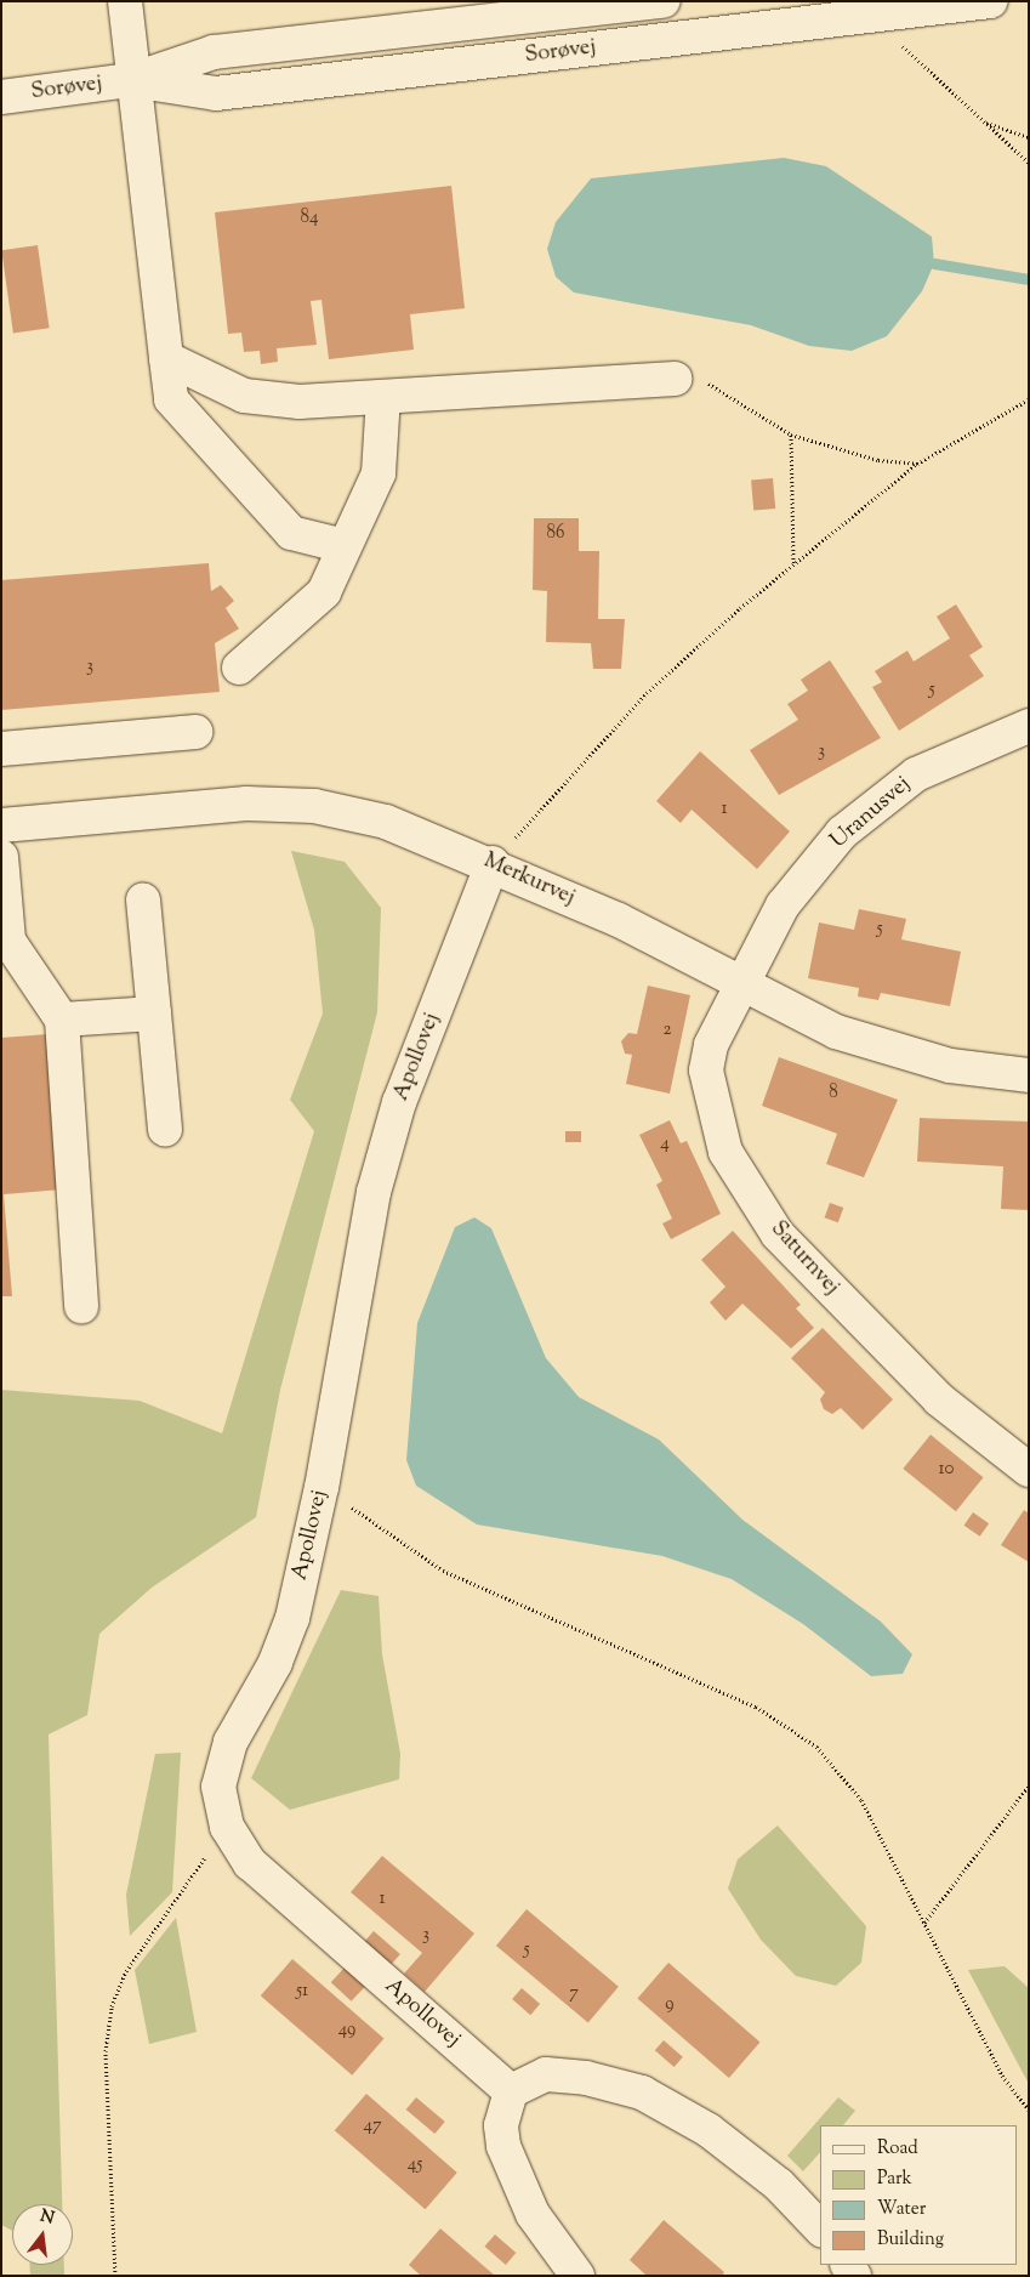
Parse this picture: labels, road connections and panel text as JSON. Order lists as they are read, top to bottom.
{
  "streets": {
    "street": [
      "Sorøvej",
      "Uranusvej",
      "Merkurvej",
      "Apollovej",
      "Saturnvej"
    ]
  },
  "crossings": [
    ["Uranusvej", "Merkurvej"],
    ["Uranusvej", "Saturnvej"],
    ["Merkurvej", "Apollovej"],
    ["Merkurvej", "Saturnvej"]
  ],
  "house_numbers": [
    "84",
    "86",
    "3",
    "5",
    "3",
    "1",
    "5",
    "2",
    "8",
    "4",
    "10",
    "1",
    "3",
    "5",
    "51",
    "7",
    "9",
    "49",
    "47",
    "45"
  ],
  "legend": [
    "Road",
    "Park",
    "Water",
    "Building"
  ],
  "north": "top"
}
